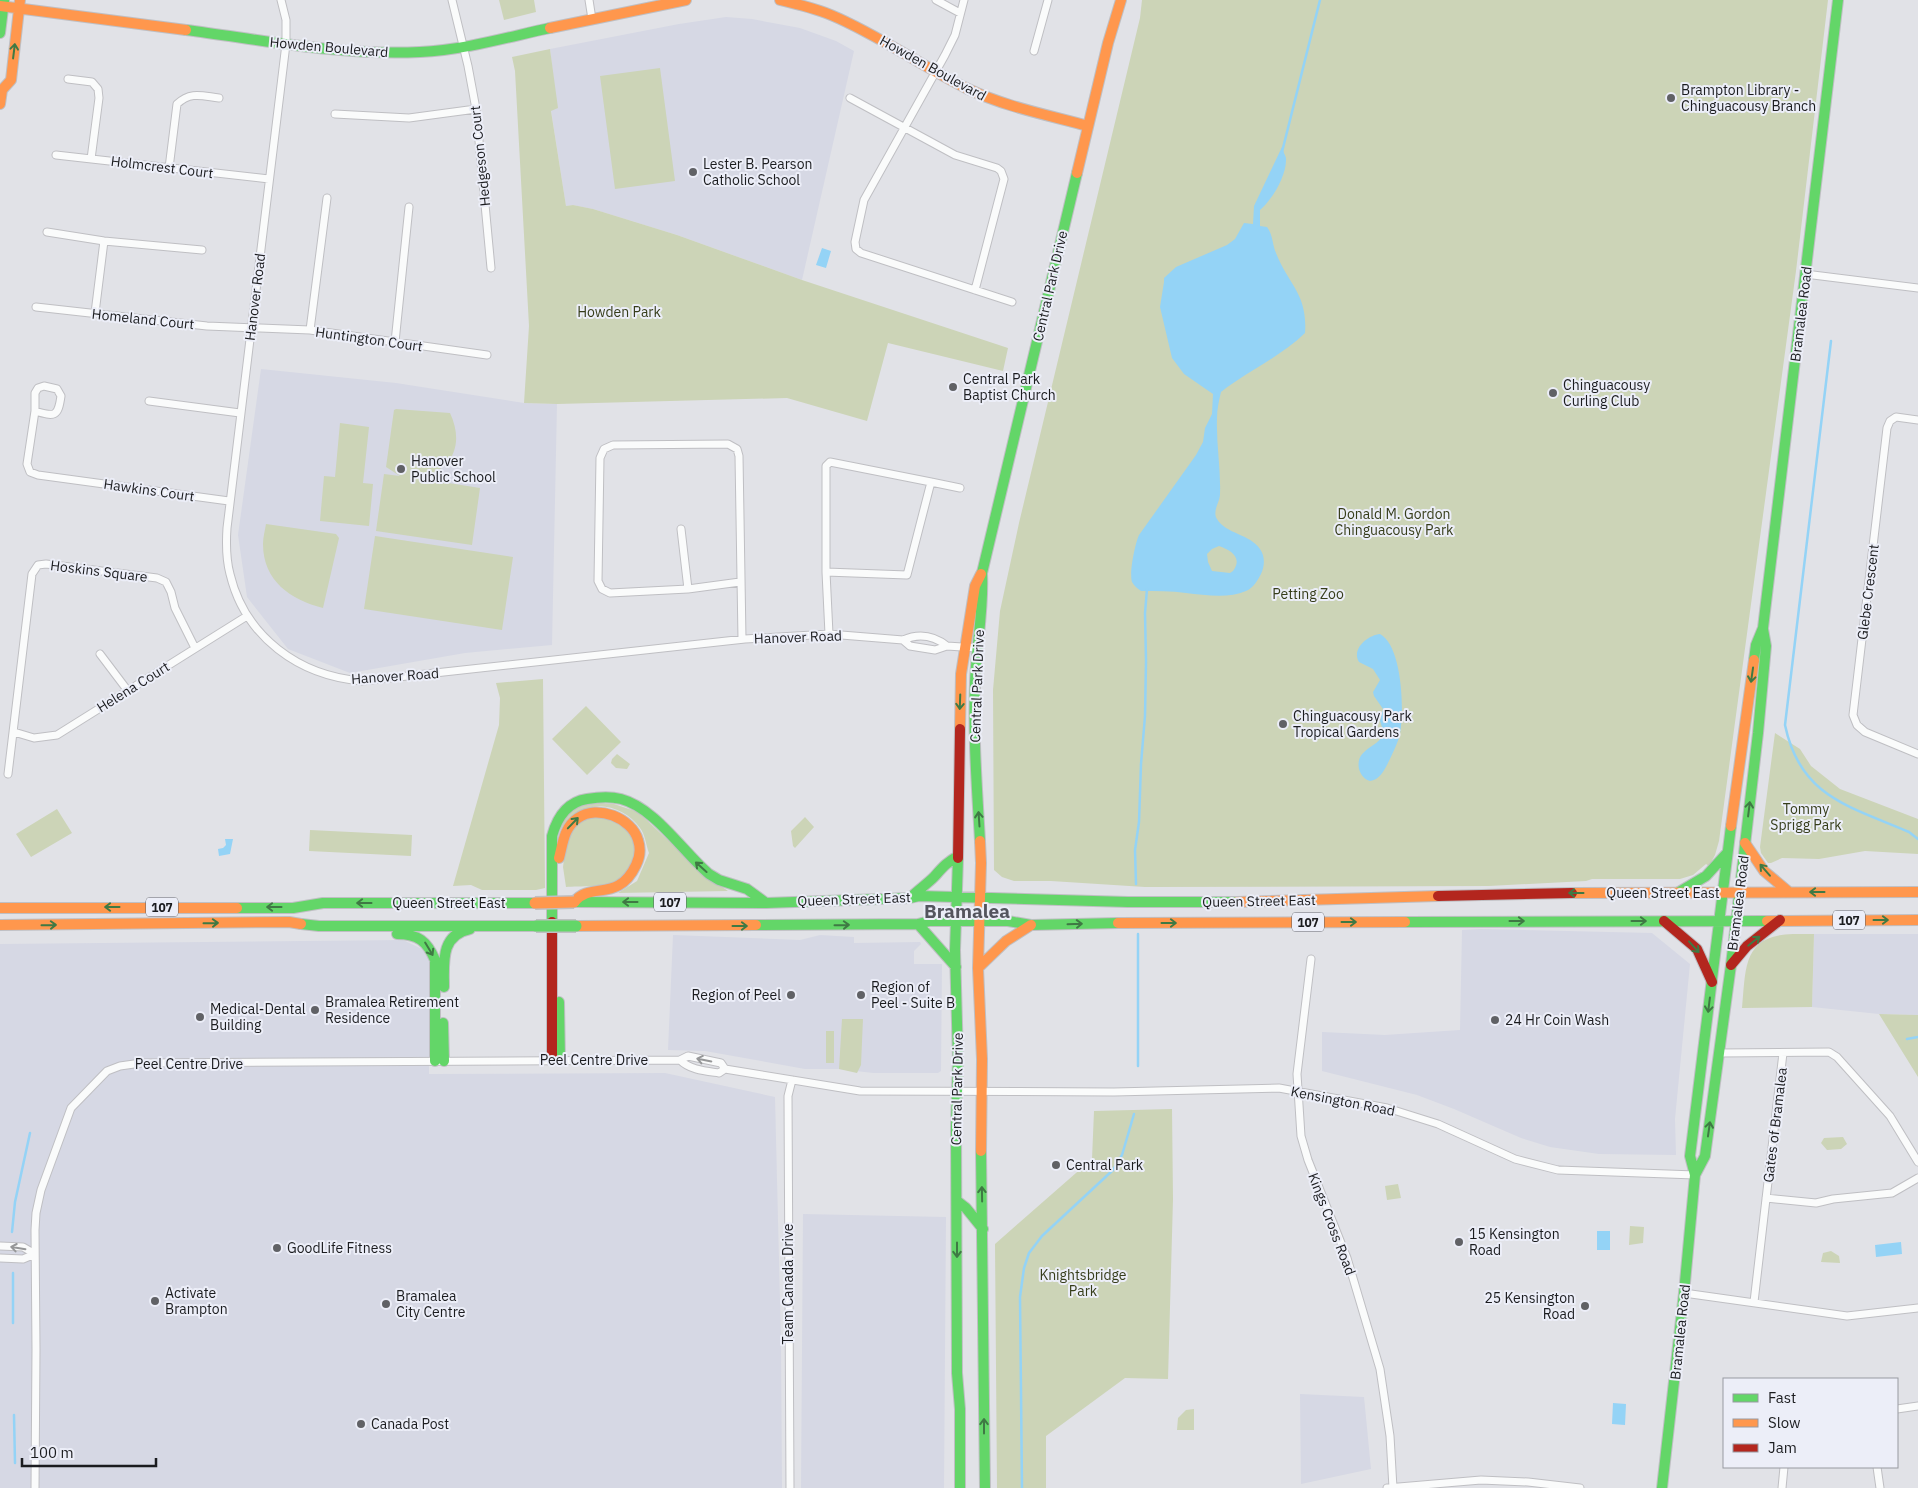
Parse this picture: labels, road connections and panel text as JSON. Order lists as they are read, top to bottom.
{
  "streets": {
    "main road": [
      "Howden Boulevard",
      "Central Park Drive",
      "Bramalea Road",
      "Queen Street East",
      "107"
    ],
    "street": [
      "Hedgeson Court",
      "Holmcrest Court",
      "Hanover Road",
      "Homeland Court",
      "Huntington Court",
      "Hawkins Court",
      "Hoskins Square",
      "Glebe Crescent",
      "Helena Court",
      "Peel Centre Drive",
      "Kensington Road",
      "Gates of Bramalea",
      "Kings Cross Road",
      "Team Canada Drive"
    ]
  },
  "crossings": [
    ["Howden Boulevard", "Hedgeson Court"],
    ["Howden Boulevard", "Central Park Drive"],
    ["Howden Boulevard", "Hanover Road"],
    ["Holmcrest Court", "Hanover Road"],
    ["Central Park Drive", "Hanover Road"],
    ["Central Park Drive", "Queen Street East"],
    ["Central Park Drive", "Peel Centre Drive"],
    ["Central Park Drive", "Kensington Road"],
    ["Hanover Road", "Homeland Court"],
    ["Hanover Road", "Huntington Court"],
    ["Hanover Road", "Hawkins Court"],
    ["Hanover Road", "Helena Court"],
    ["Bramalea Road", "Queen Street East"],
    ["Bramalea Road", "Kensington Road"],
    ["Bramalea Road", "Gates of Bramalea"],
    ["Homeland Court", "Huntington Court"],
    ["Hoskins Square", "Helena Court"],
    ["Peel Centre Drive", "Kensington Road"],
    ["Peel Centre Drive", "Team Canada Drive"],
    ["Kensington Road", "Kings Cross Road"]
  ],
  "districts": ["Bramalea"],
  "parks": [
    "Howden Park",
    "Donald M. Gordon Chinguacousy Park",
    "Petting Zoo",
    "Tommy Sprigg Park",
    "Knightsbridge Park"
  ],
  "places": [
    "Brampton Library - Chinguacousy Branch",
    "Lester B. Pearson Catholic School",
    "Central Park Baptist Church",
    "Chinguacousy Curling Club",
    "Hanover Public School",
    "Chinguacousy Park Tropical Gardens",
    "Region of Peel",
    "Region of Peel - Suite B",
    "Bramalea Retirement Residence",
    "Medical-Dental Building",
    "24 Hr Coin Wash",
    "Central Park",
    "15 Kensington Road",
    "GoodLife Fitness",
    "Activate Brampton",
    "Bramalea City Centre",
    "25 Kensington Road",
    "Canada Post"
  ],
  "legend": ["Fast", "Slow", "Jam"],
  "scale_bar": "100 m"
}
